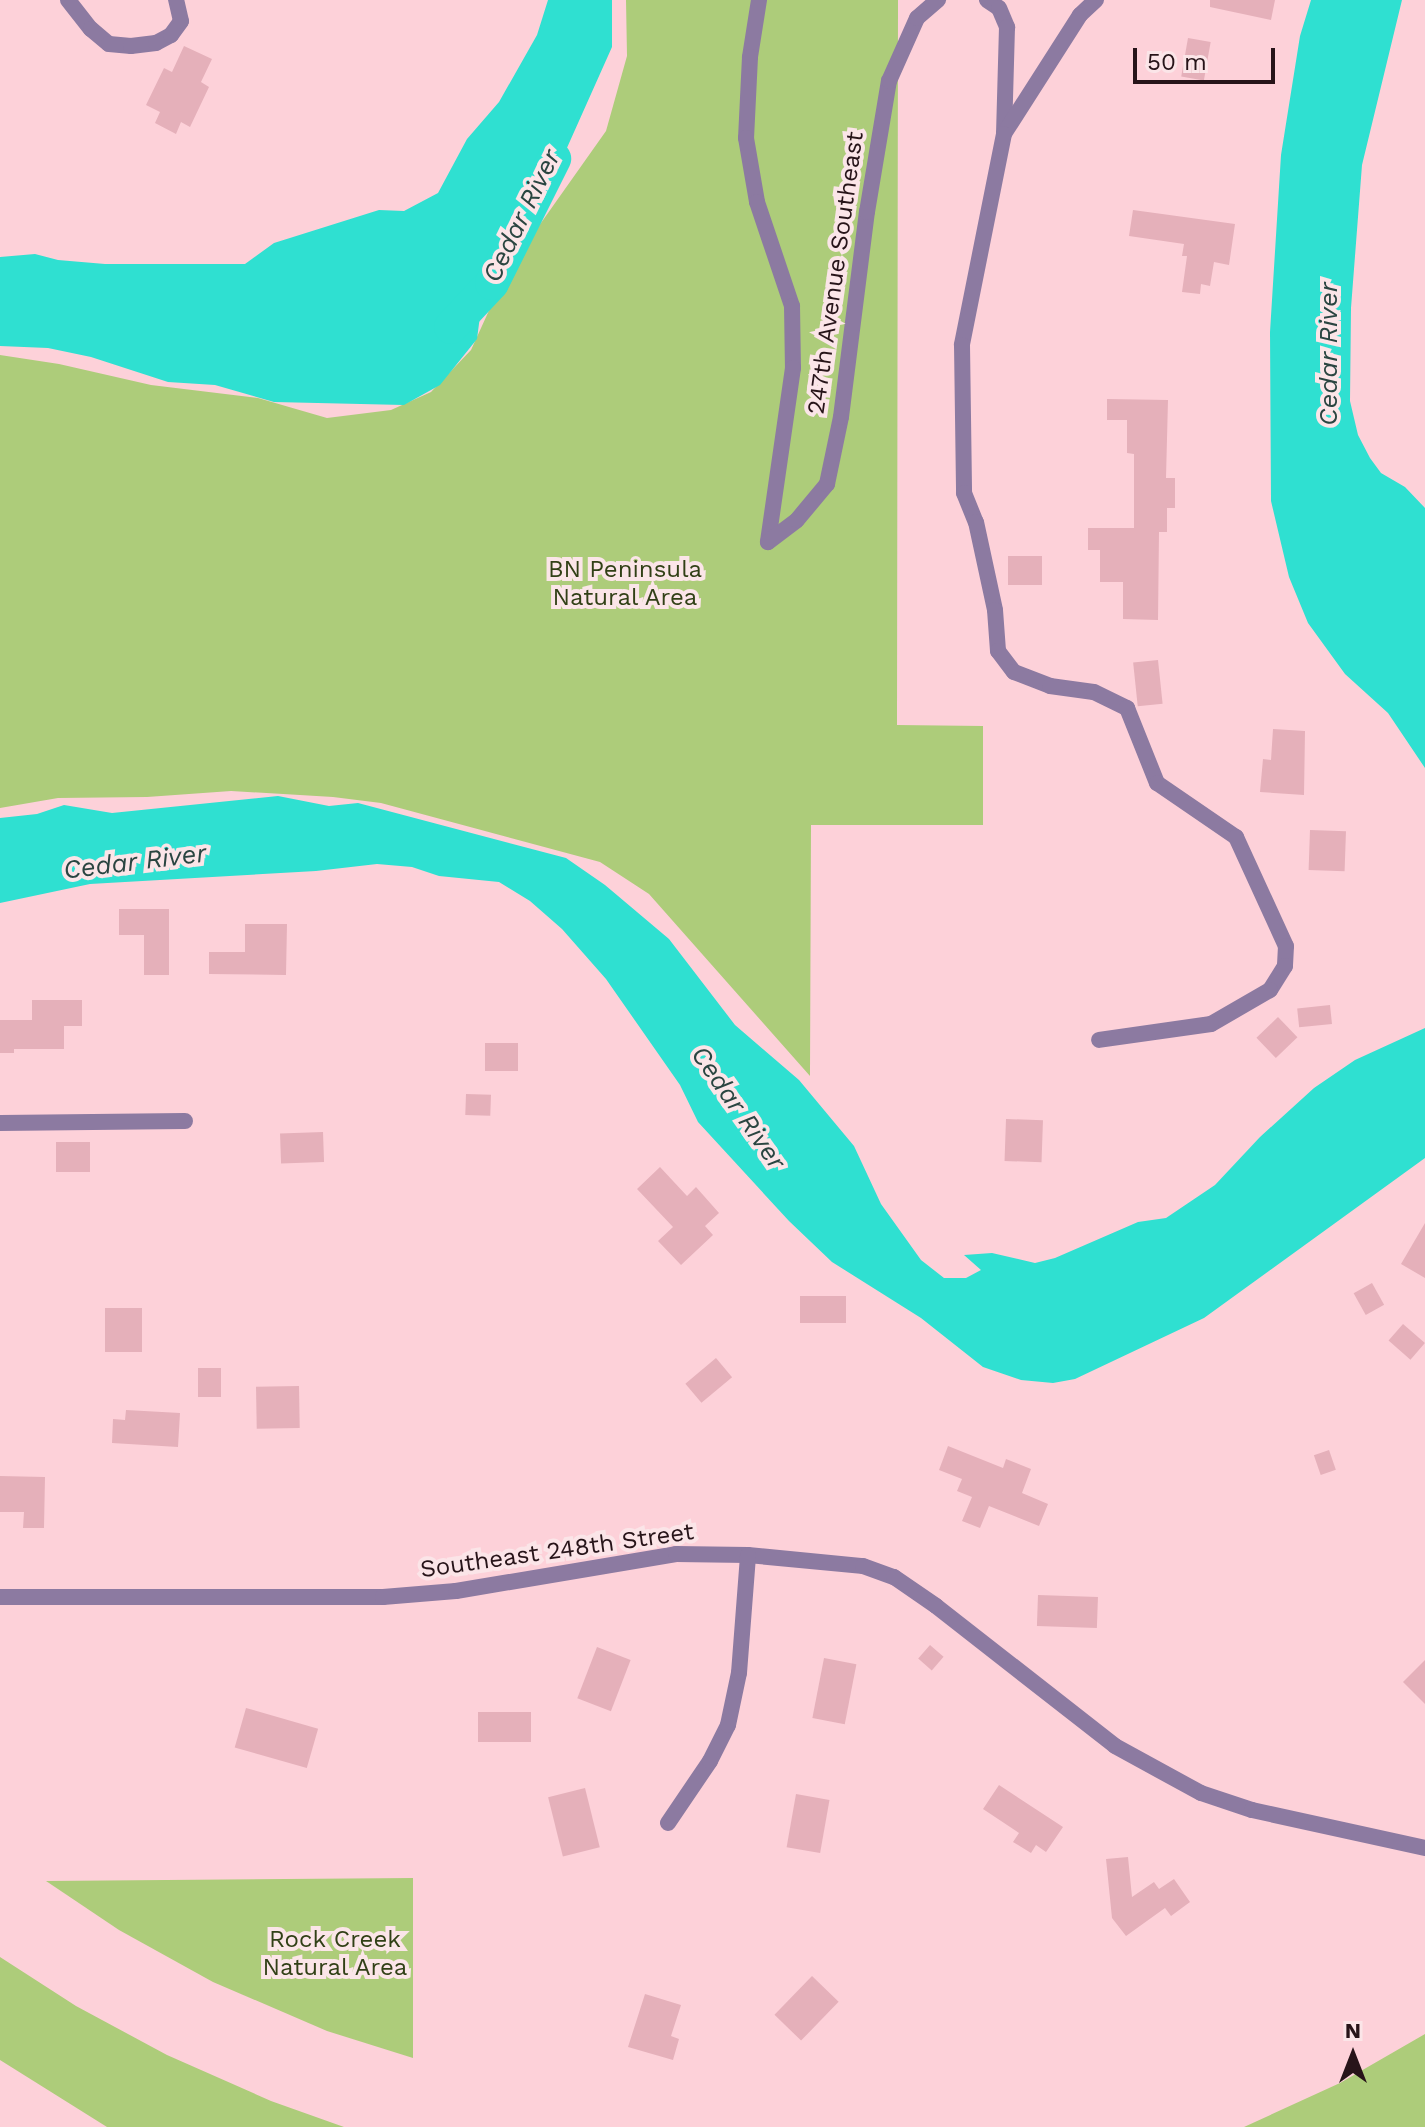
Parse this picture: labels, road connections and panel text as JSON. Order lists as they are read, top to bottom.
{
  "streets": {
    "street": ["247th Avenue Southeast", "Southeast 248th Street"]
  },
  "water": ["Cedar River"],
  "parks": ["BN Peninsula Natural Area", "Rock Creek Natural Area"],
  "scale_bar": "50 m",
  "north": "top"
}
